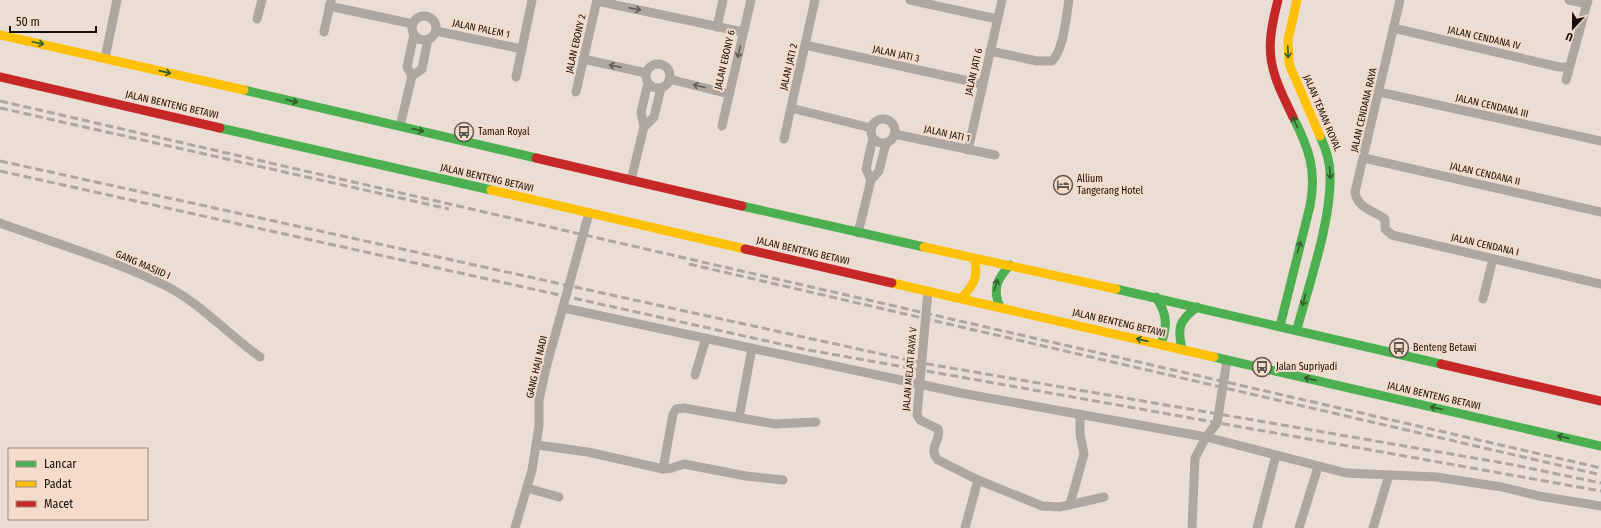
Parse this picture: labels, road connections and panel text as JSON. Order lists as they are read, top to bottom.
{
  "streets": {
    "main road": ["JALAN BENTENG BETAWI", "JALAN TEMAN ROYAL"],
    "street": [
      "JALAN PALEM 1",
      "JALAN CENDANA IV",
      "JALAN EBONY 2",
      "JALAN JATI 3",
      "JALAN EBONY 6",
      "JALAN JATI 2",
      "JALAN JATI 6",
      "JALAN CENDANA III",
      "JALAN CENDANA RAYA",
      "JALAN JATI 1",
      "JALAN CENDANA II",
      "JALAN CENDANA I",
      "GANG MASJID I",
      "GANG HAJI NADI",
      "JALAN MELATI RAYA V"
    ]
  },
  "crossings": [
    ["JALAN CENDANA IV", "JALAN CENDANA RAYA"],
    ["JALAN JATI 3", "JALAN JATI 2"],
    ["JALAN JATI 3", "JALAN JATI 6"],
    ["JALAN JATI 6", "JALAN JATI 1"],
    ["JALAN BENTENG BETAWI", "GANG HAJI NADI"],
    ["JALAN BENTENG BETAWI", "JALAN MELATI RAYA V"],
    ["JALAN CENDANA III", "JALAN CENDANA RAYA"],
    ["JALAN CENDANA RAYA", "JALAN CENDANA II"],
    ["JALAN CENDANA RAYA", "JALAN CENDANA I"]
  ],
  "one_way": ["JALAN EBONY 6"],
  "places": {
    "bus stop": ["Taman Royal", "Benteng Betawi", "Jalan Supriyadi"],
    "hotel": ["Allium Tangerang Hotel"]
  },
  "legend": ["Lancar", "Padat", "Macet"],
  "scale_bar": "50 m",
  "north": "bottom"
}
